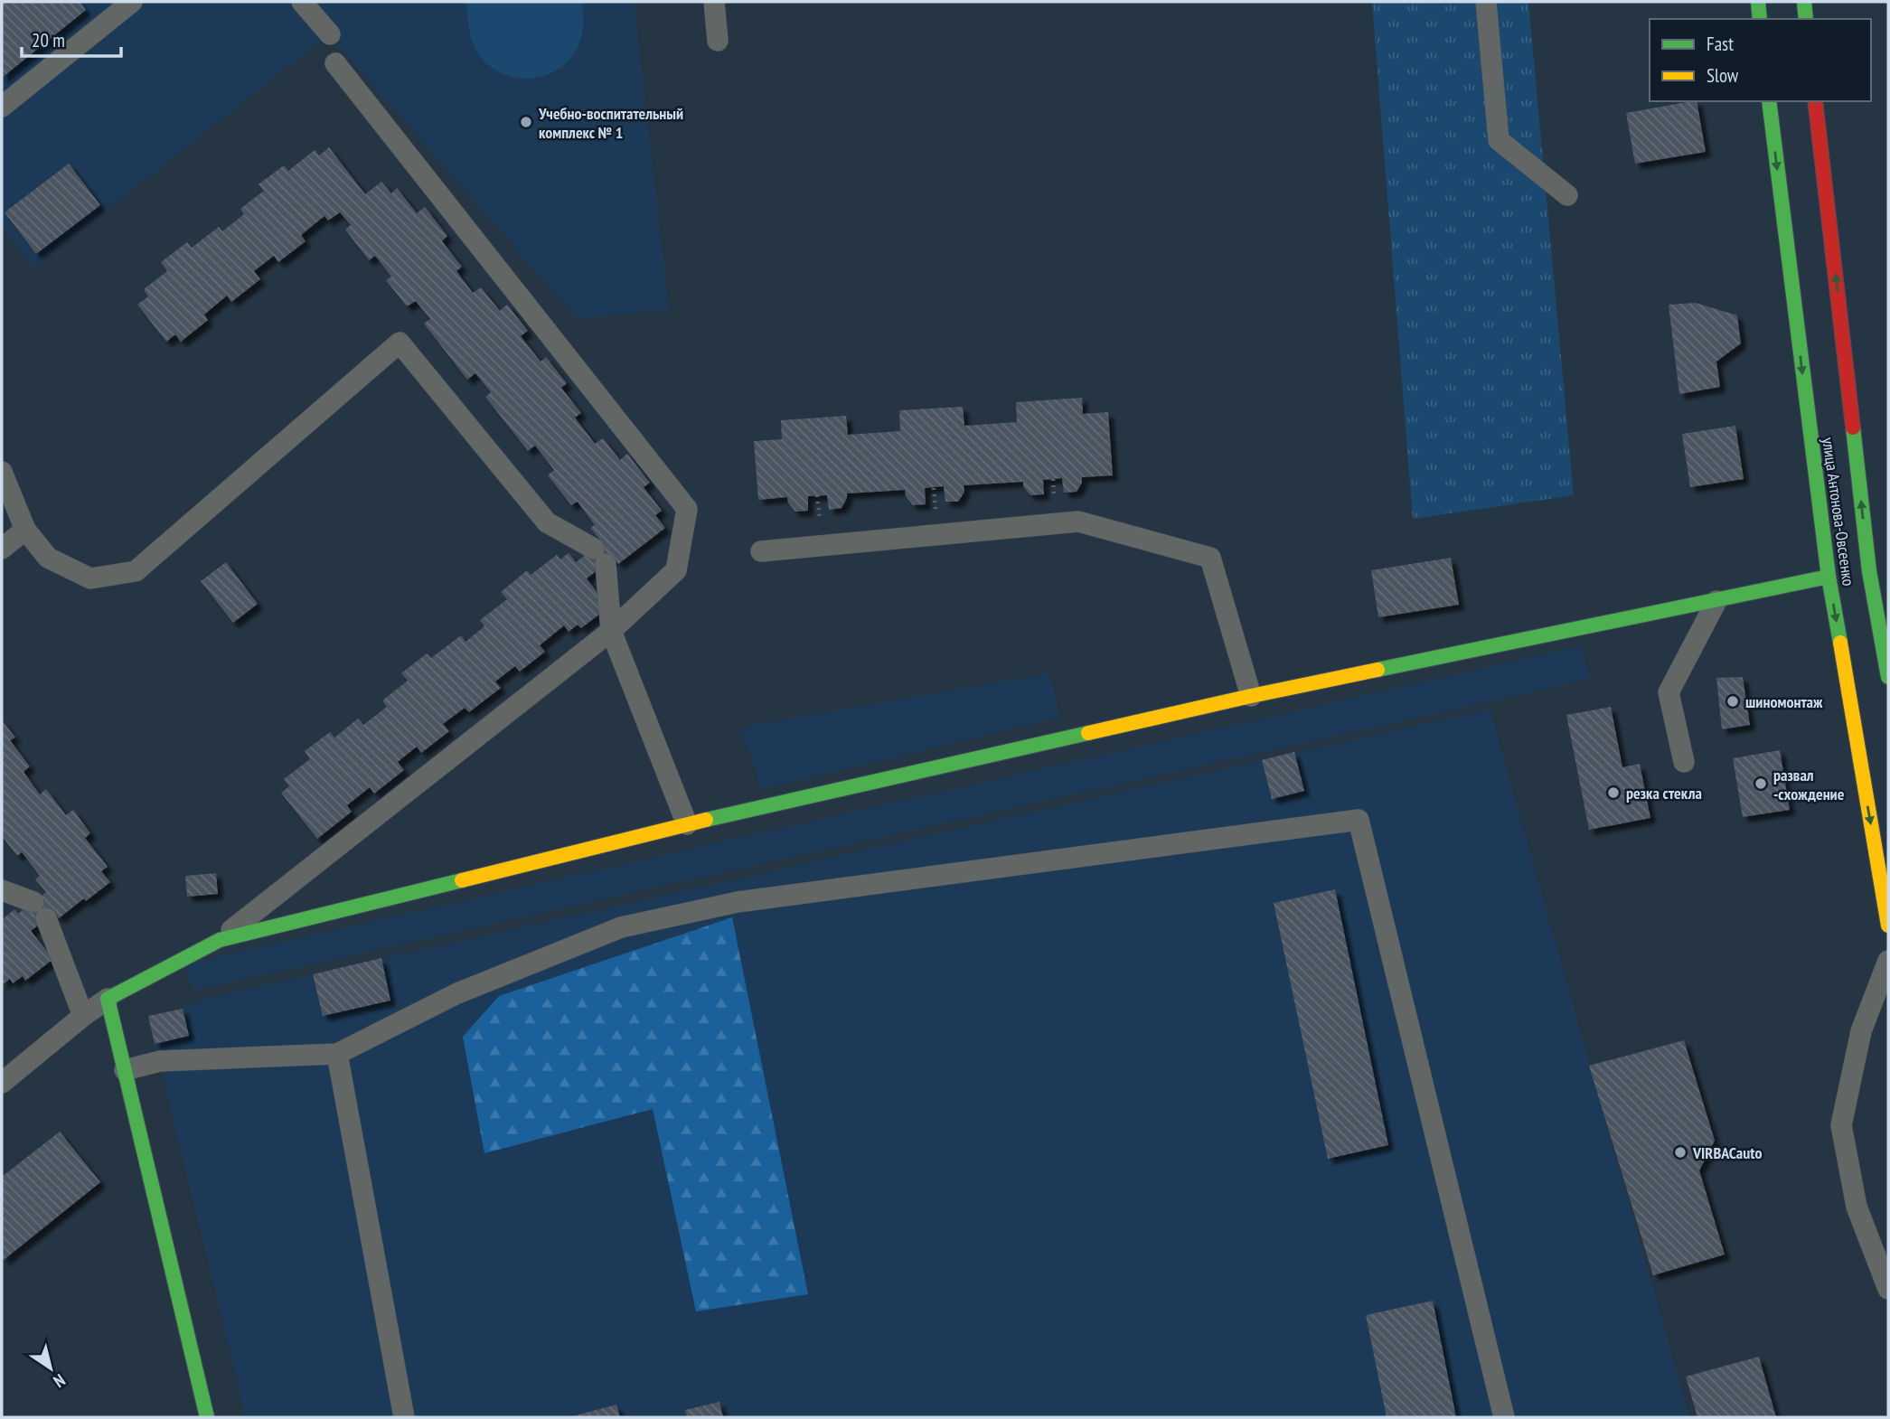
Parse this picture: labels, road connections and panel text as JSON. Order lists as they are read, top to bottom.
{
  "streets": {
    "main road": ["улица Антонова-Овсеенко"]
  },
  "places": [
    "Учебно-воспитательный комплекс № 1",
    "шиномонтаж",
    "развал -схождение",
    "резка стекла",
    "VIRBACauto"
  ],
  "legend": ["Fast", "Slow"],
  "scale_bar": "20 m",
  "north": "bottom right"
}
